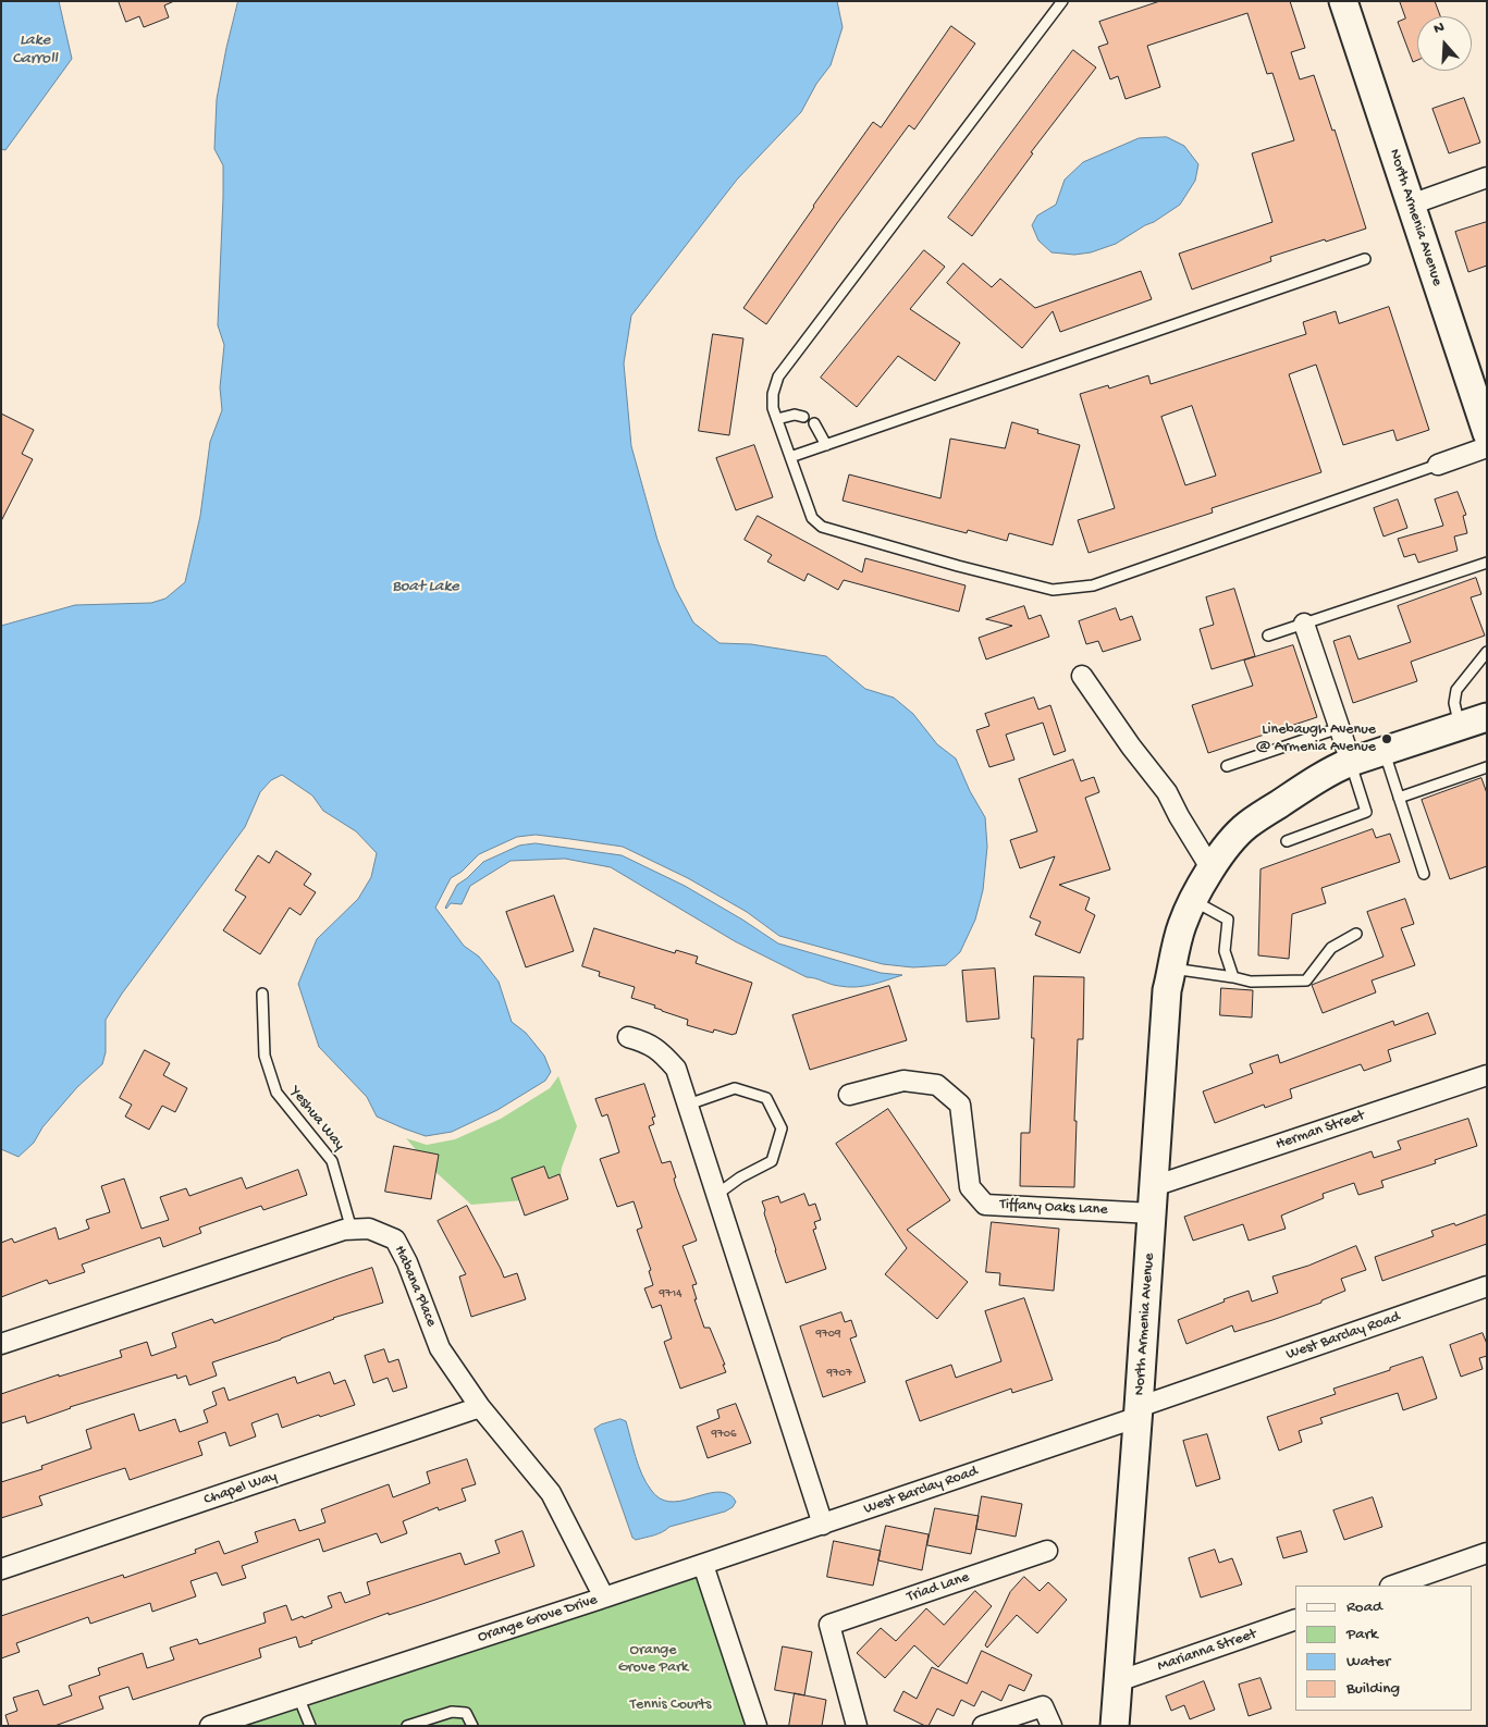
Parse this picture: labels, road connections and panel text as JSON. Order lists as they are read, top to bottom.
{
  "streets": {
    "main road": ["North Armenia Avenue"],
    "street": [
      "Herman Street",
      "Tiffany Oaks Lane",
      "Habana Place",
      "West Barclay Road",
      "Chapel Way",
      "Triad Lane",
      "Orange Grove Drive",
      "Marianna Street"
    ],
    "lane": ["Yeshua Way"]
  },
  "crossings": [
    ["North Armenia Avenue", "Herman Street"],
    ["North Armenia Avenue", "Tiffany Oaks Lane"],
    ["North Armenia Avenue", "West Barclay Road"],
    ["North Armenia Avenue", "Marianna Street"],
    ["Yeshua Way", "Habana Place"],
    ["Herman Street", "Tiffany Oaks Lane"],
    ["Habana Place", "Chapel Way"],
    ["Habana Place", "Orange Grove Drive"],
    ["West Barclay Road", "Orange Grove Drive"]
  ],
  "water": ["Lake Carroll", "Boat Lake"],
  "parks": ["Orange Grove Park", "Tennis Courts"],
  "places": ["Linebaugh Avenue @ Armenia Avenue"],
  "house_numbers": [
    "9714",
    "9709",
    "9707",
    "9706"
  ],
  "legend": [
    "Road",
    "Park",
    "Water",
    "Building"
  ],
  "north": "top"
}
